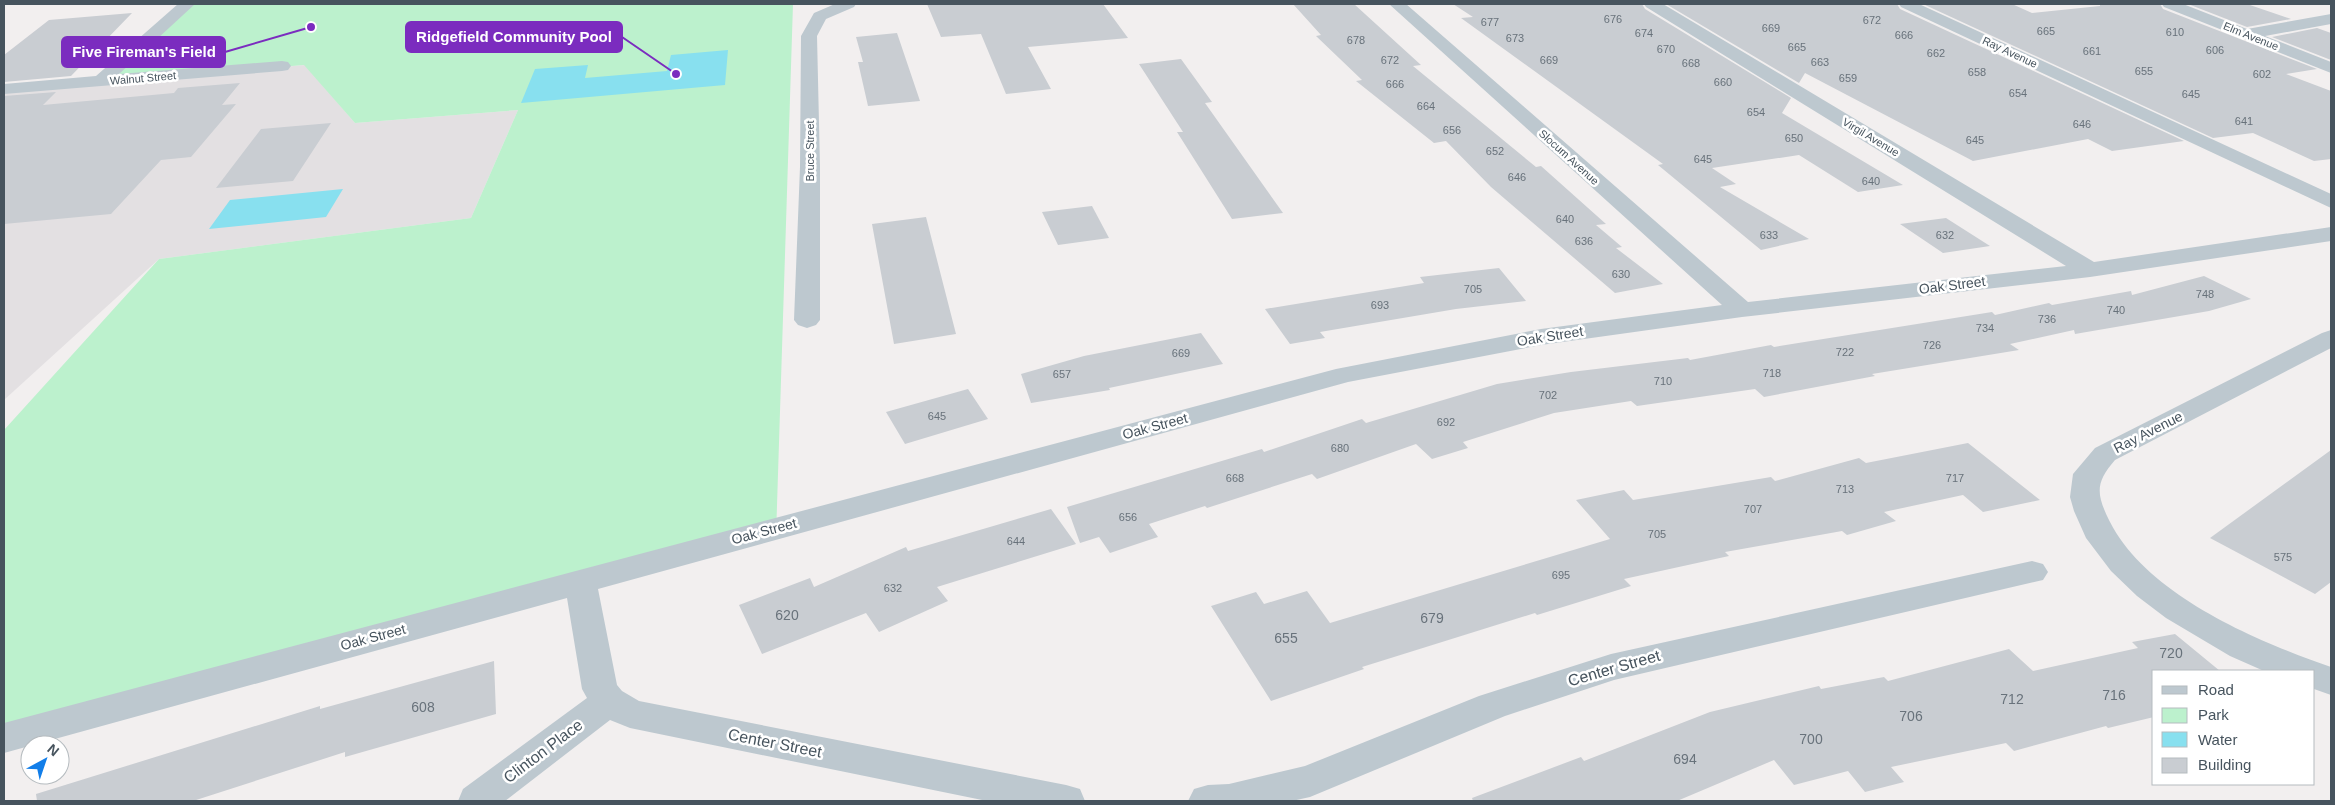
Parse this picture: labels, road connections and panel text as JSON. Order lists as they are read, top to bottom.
{
  "streets": {
    "street": [
      "Elm Avenue",
      "Ray Avenue",
      "Walnut Street",
      "Virgil Avenue",
      "Bruce Street",
      "Slocum Avenue",
      "Oak Street",
      "Center Street",
      "Clinton Place"
    ]
  },
  "crossings": [
    ["Virgil Avenue", "Oak Street"],
    ["Slocum Avenue", "Oak Street"],
    ["Center Street", "Clinton Place"]
  ],
  "places": ["Five Fireman's Field", "Ridgefield Community Pool"],
  "house_numbers": [
    "676",
    "672",
    "677",
    "669",
    "665",
    "610",
    "674",
    "666",
    "673",
    "678",
    "665",
    "670",
    "606",
    "661",
    "662",
    "672",
    "669",
    "663",
    "668",
    "655",
    "658",
    "602",
    "659",
    "660",
    "666",
    "654",
    "645",
    "664",
    "654",
    "641",
    "646",
    "656",
    "650",
    "645",
    "652",
    "645",
    "646",
    "640",
    "640",
    "633",
    "632",
    "636",
    "630",
    "705",
    "748",
    "693",
    "740",
    "736",
    "734",
    "726",
    "722",
    "669",
    "718",
    "657",
    "710",
    "702",
    "645",
    "692",
    "680",
    "668",
    "717",
    "713",
    "707",
    "656",
    "705",
    "644",
    "575",
    "695",
    "632",
    "620",
    "679",
    "655",
    "720",
    "716",
    "712",
    "608",
    "706",
    "700",
    "694"
  ],
  "legend": [
    "Road",
    "Park",
    "Water",
    "Building"
  ],
  "north": "top right"
}
